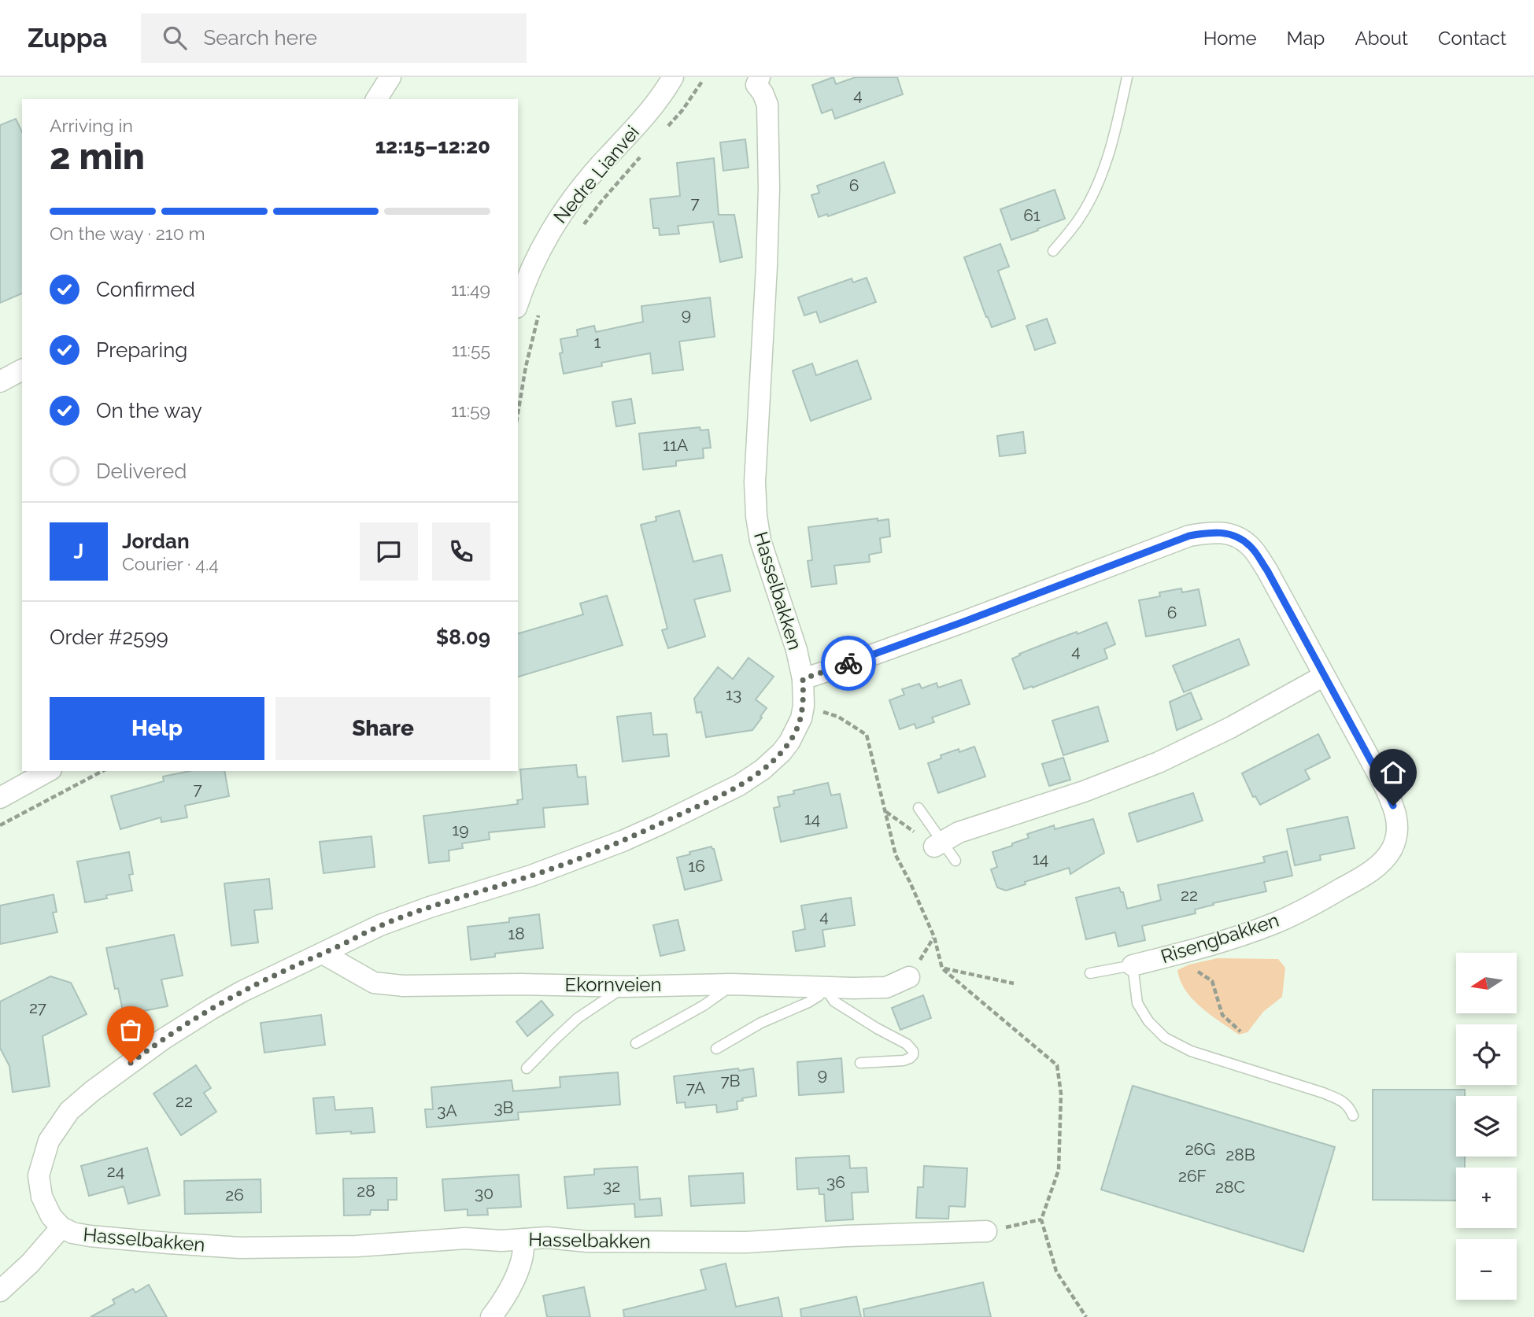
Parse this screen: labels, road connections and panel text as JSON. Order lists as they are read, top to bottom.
{
  "streets": {
    "street": [
      "Nedre Lianvei",
      "Hasselbakken",
      "Risengbakken",
      "Ekornveien"
    ]
  },
  "crossings": [
    ["Hasselbakken", "Risengbakken"],
    ["Hasselbakken", "Ekornveien"]
  ],
  "house_numbers": [
    "4",
    "6",
    "7",
    "61",
    "9",
    "1",
    "11A",
    "6",
    "4",
    "13",
    "7",
    "14",
    "19",
    "14",
    "16",
    "22",
    "4",
    "18",
    "27",
    "9",
    "7B",
    "7A",
    "22",
    "3B",
    "3A",
    "26G",
    "28B",
    "24",
    "26F",
    "36",
    "32",
    "28C",
    "28",
    "30",
    "26"
  ],
  "north": "left",
  "page": {
    "header": "Zuppa",
    "search": "Search here",
    "nav": [
      "Home",
      "Map",
      "About",
      "Contact"
    ],
    "heading": ["2 min", "Arriving in", "12:15–12:20"],
    "panel": [
      "Jordan",
      "Courier · 4.4",
      "Order #2599",
      "$8.09"
    ],
    "bar": "On the way · 210 m",
    "list": [
      ["Confirmed", "11:49"],
      ["Preparing", "11:55"],
      ["On the way", "11:59"],
      "Delivered"
    ],
    "round": "J",
    "buttons": ["Help", "Share"],
    "map_buttons": ["+", "−"]
  }
}
